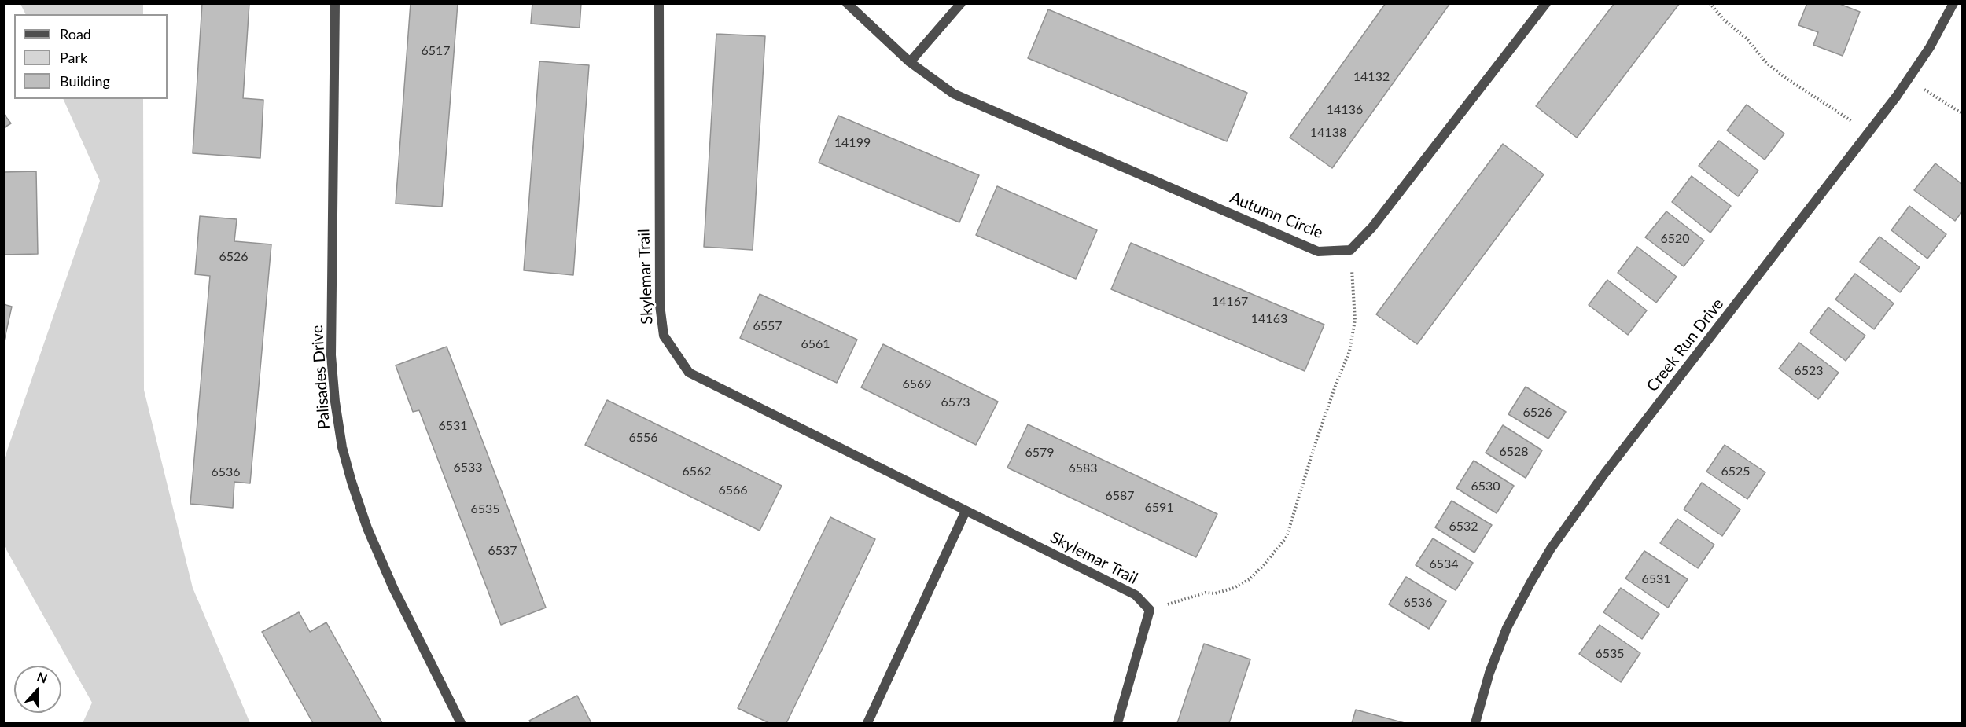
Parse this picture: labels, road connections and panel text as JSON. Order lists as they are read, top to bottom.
{
  "streets": {
    "street": [
      "Autumn Circle",
      "Skylemar Trail",
      "Creek Run Drive",
      "Palisades Drive"
    ]
  },
  "house_numbers": [
    "6517",
    "14132",
    "14136",
    "14138",
    "14199",
    "6520",
    "6526",
    "14167",
    "14163",
    "6557",
    "6561",
    "6523",
    "6569",
    "6573",
    "6526",
    "6531",
    "6556",
    "6528",
    "6579",
    "6533",
    "6583",
    "6562",
    "6525",
    "6536",
    "6530",
    "6566",
    "6587",
    "6591",
    "6535",
    "6532",
    "6537",
    "6534",
    "6531",
    "6536",
    "6535"
  ],
  "legend": ["Road", "Park", "Building"],
  "north": "top"
}
